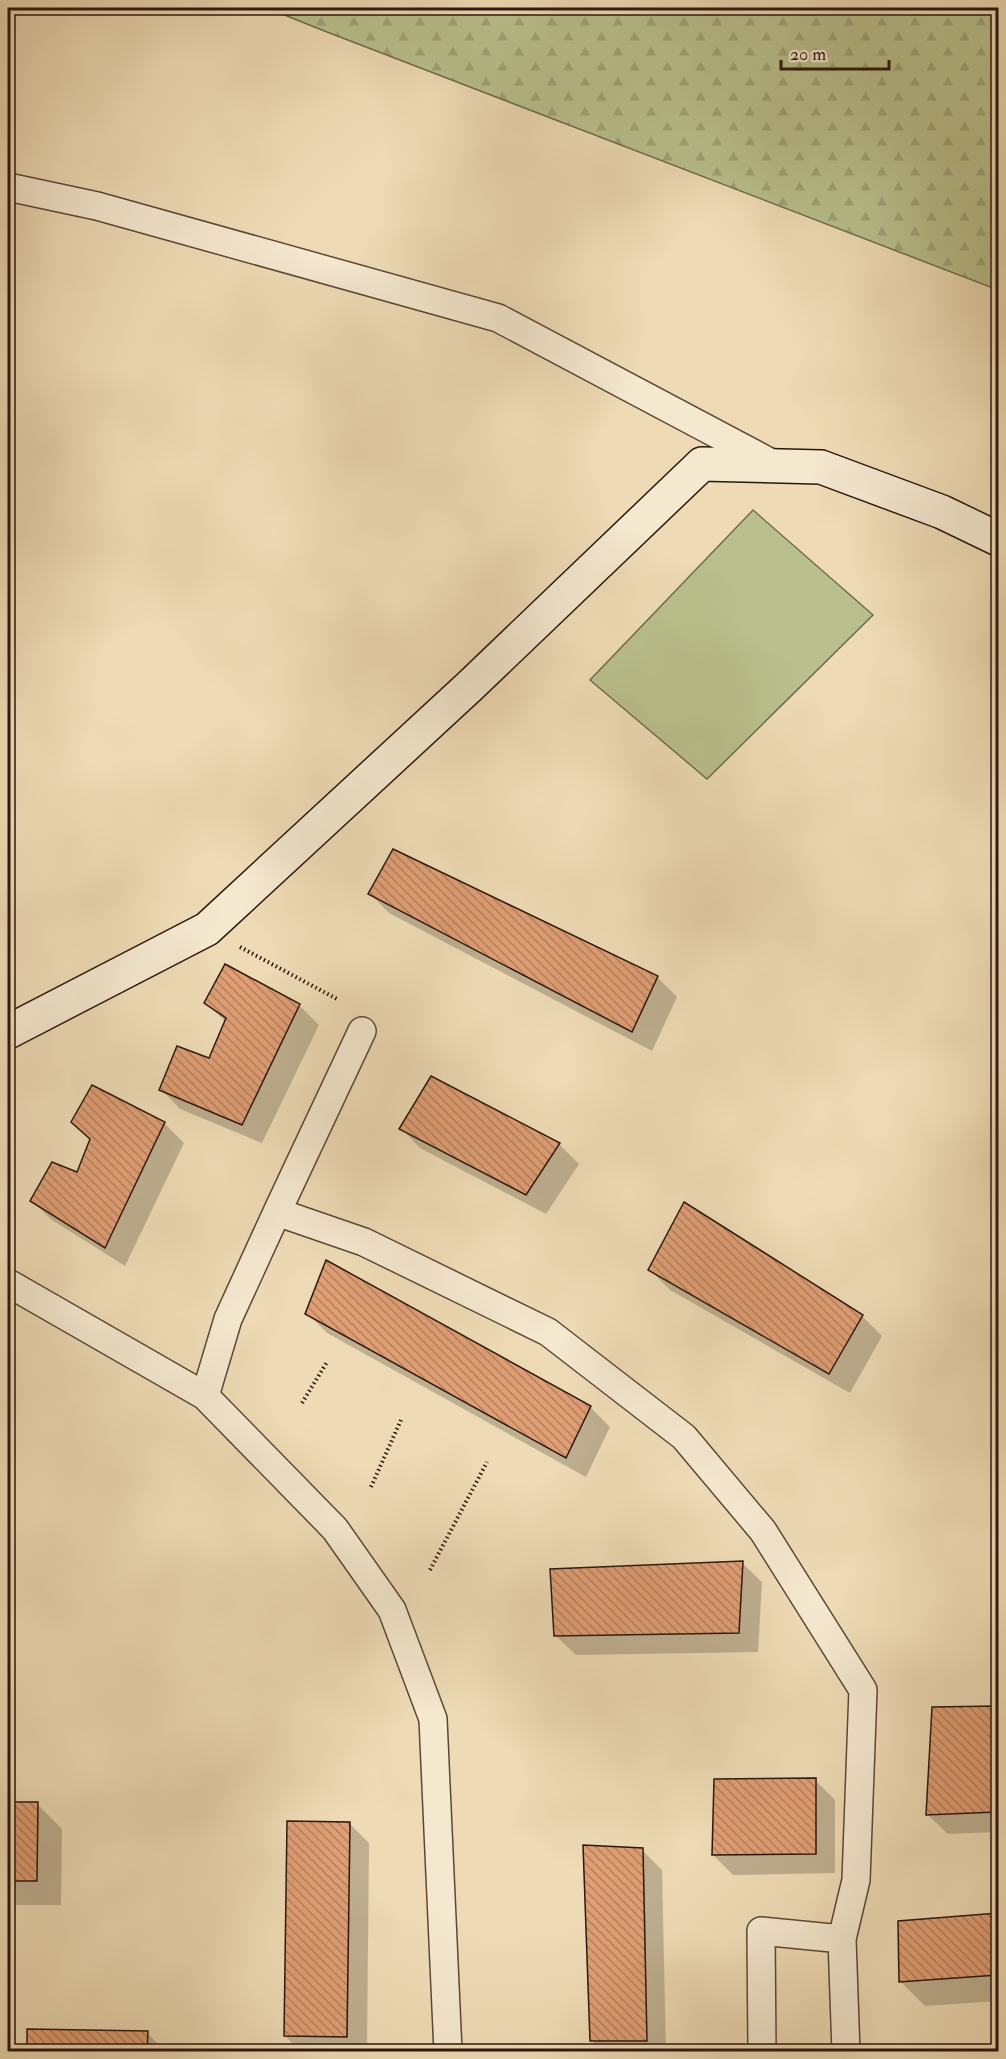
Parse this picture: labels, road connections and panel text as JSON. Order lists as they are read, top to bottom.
{
  "scale_bar": "20 m"
}
